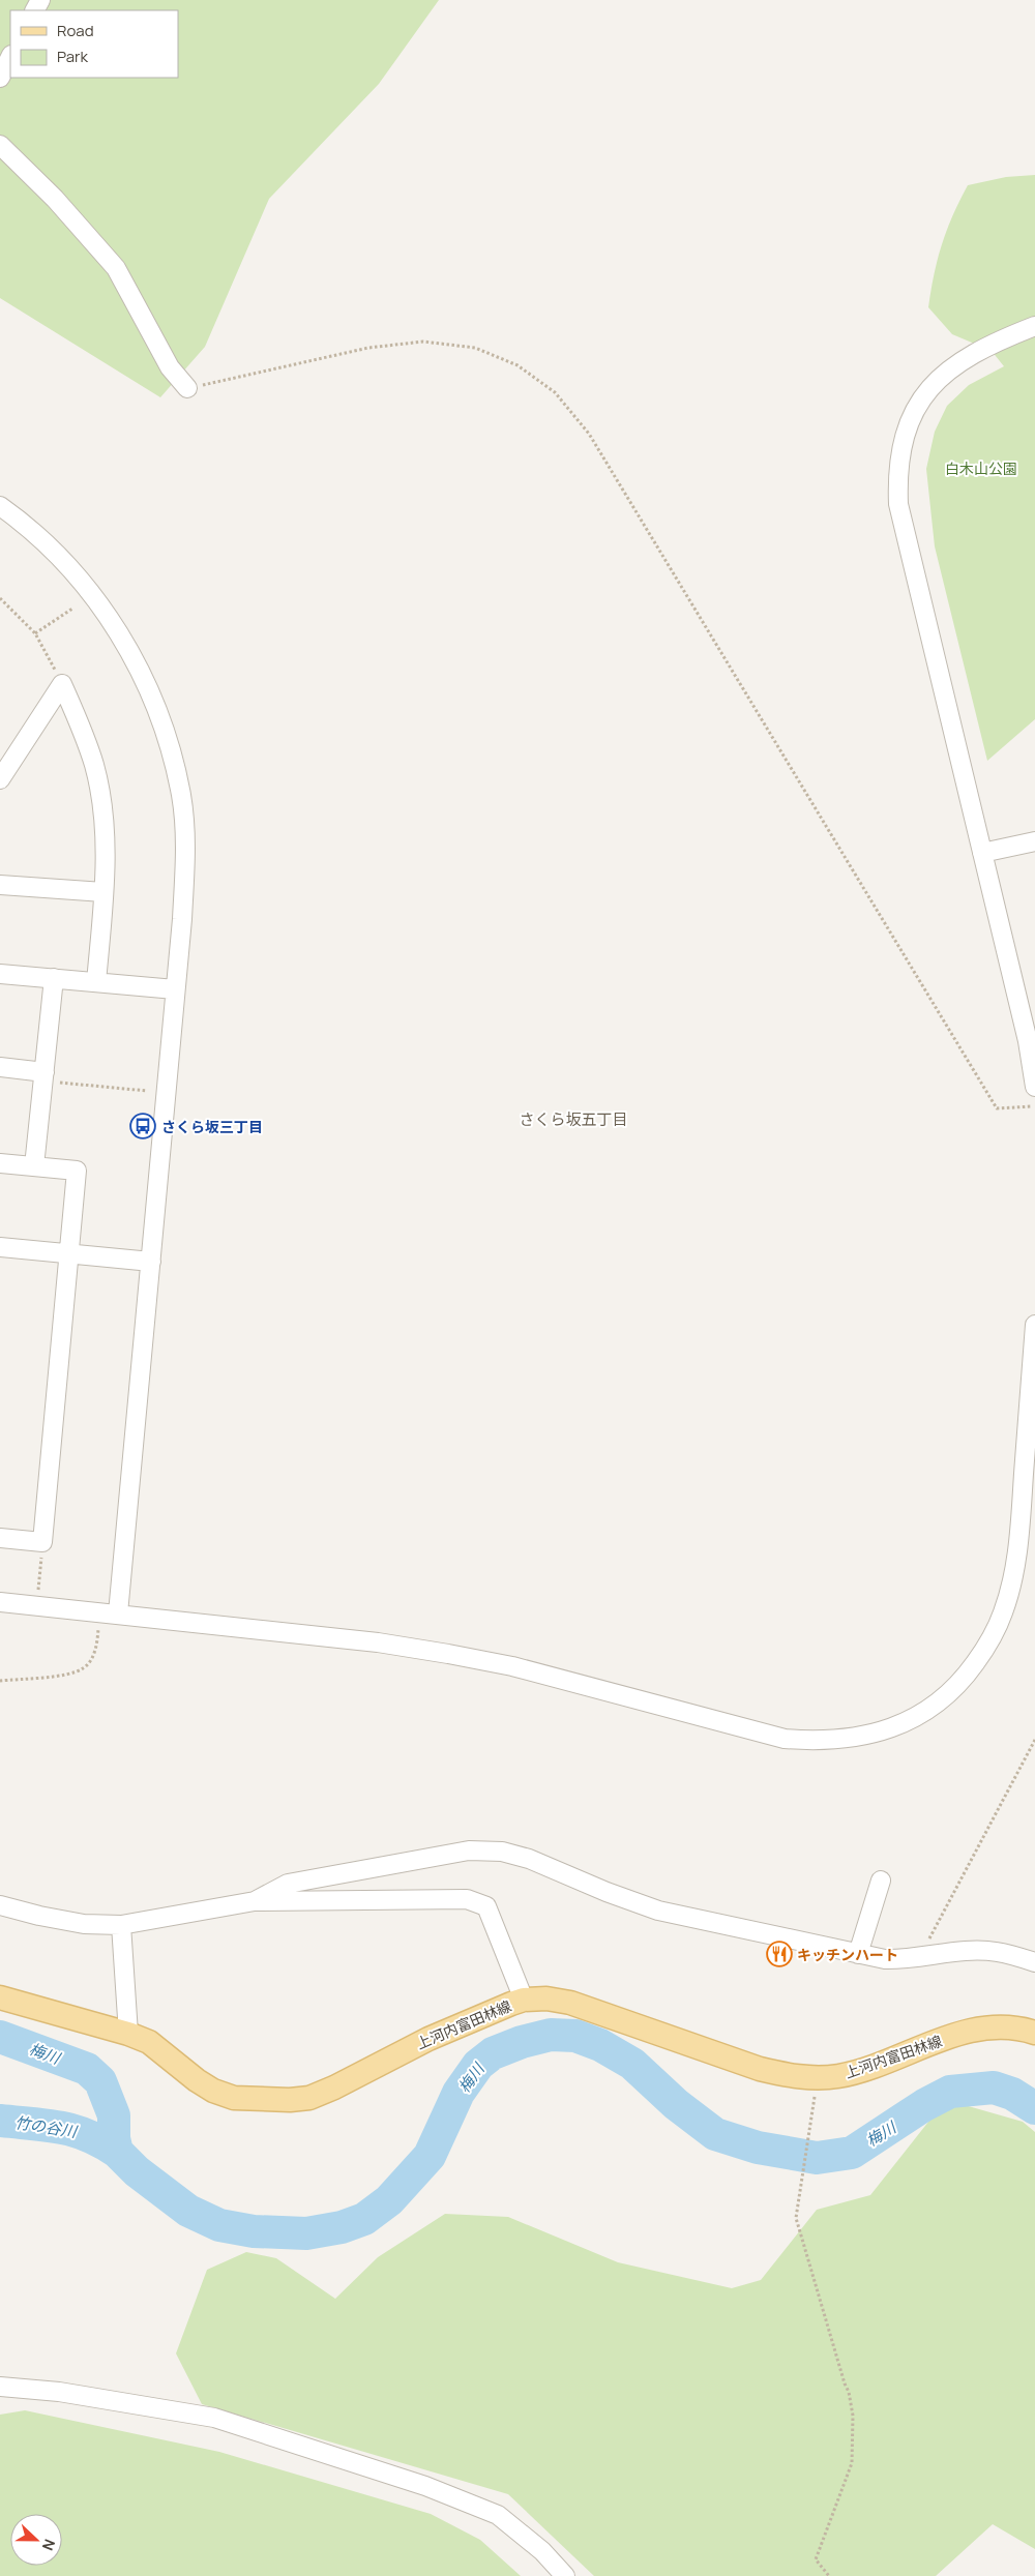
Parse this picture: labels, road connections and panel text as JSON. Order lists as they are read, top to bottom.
{
  "streets": {
    "main road": ["上河内富田林線"]
  },
  "districts": ["さくら坂五丁目"],
  "water": ["梅川", "竹の谷川"],
  "parks": ["白木山公園"],
  "places": {
    "bus stop": ["さくら坂三丁目"],
    "restaurant": ["キッチンハート"]
  },
  "legend": ["Road", "Park"],
  "north": "right"
}
